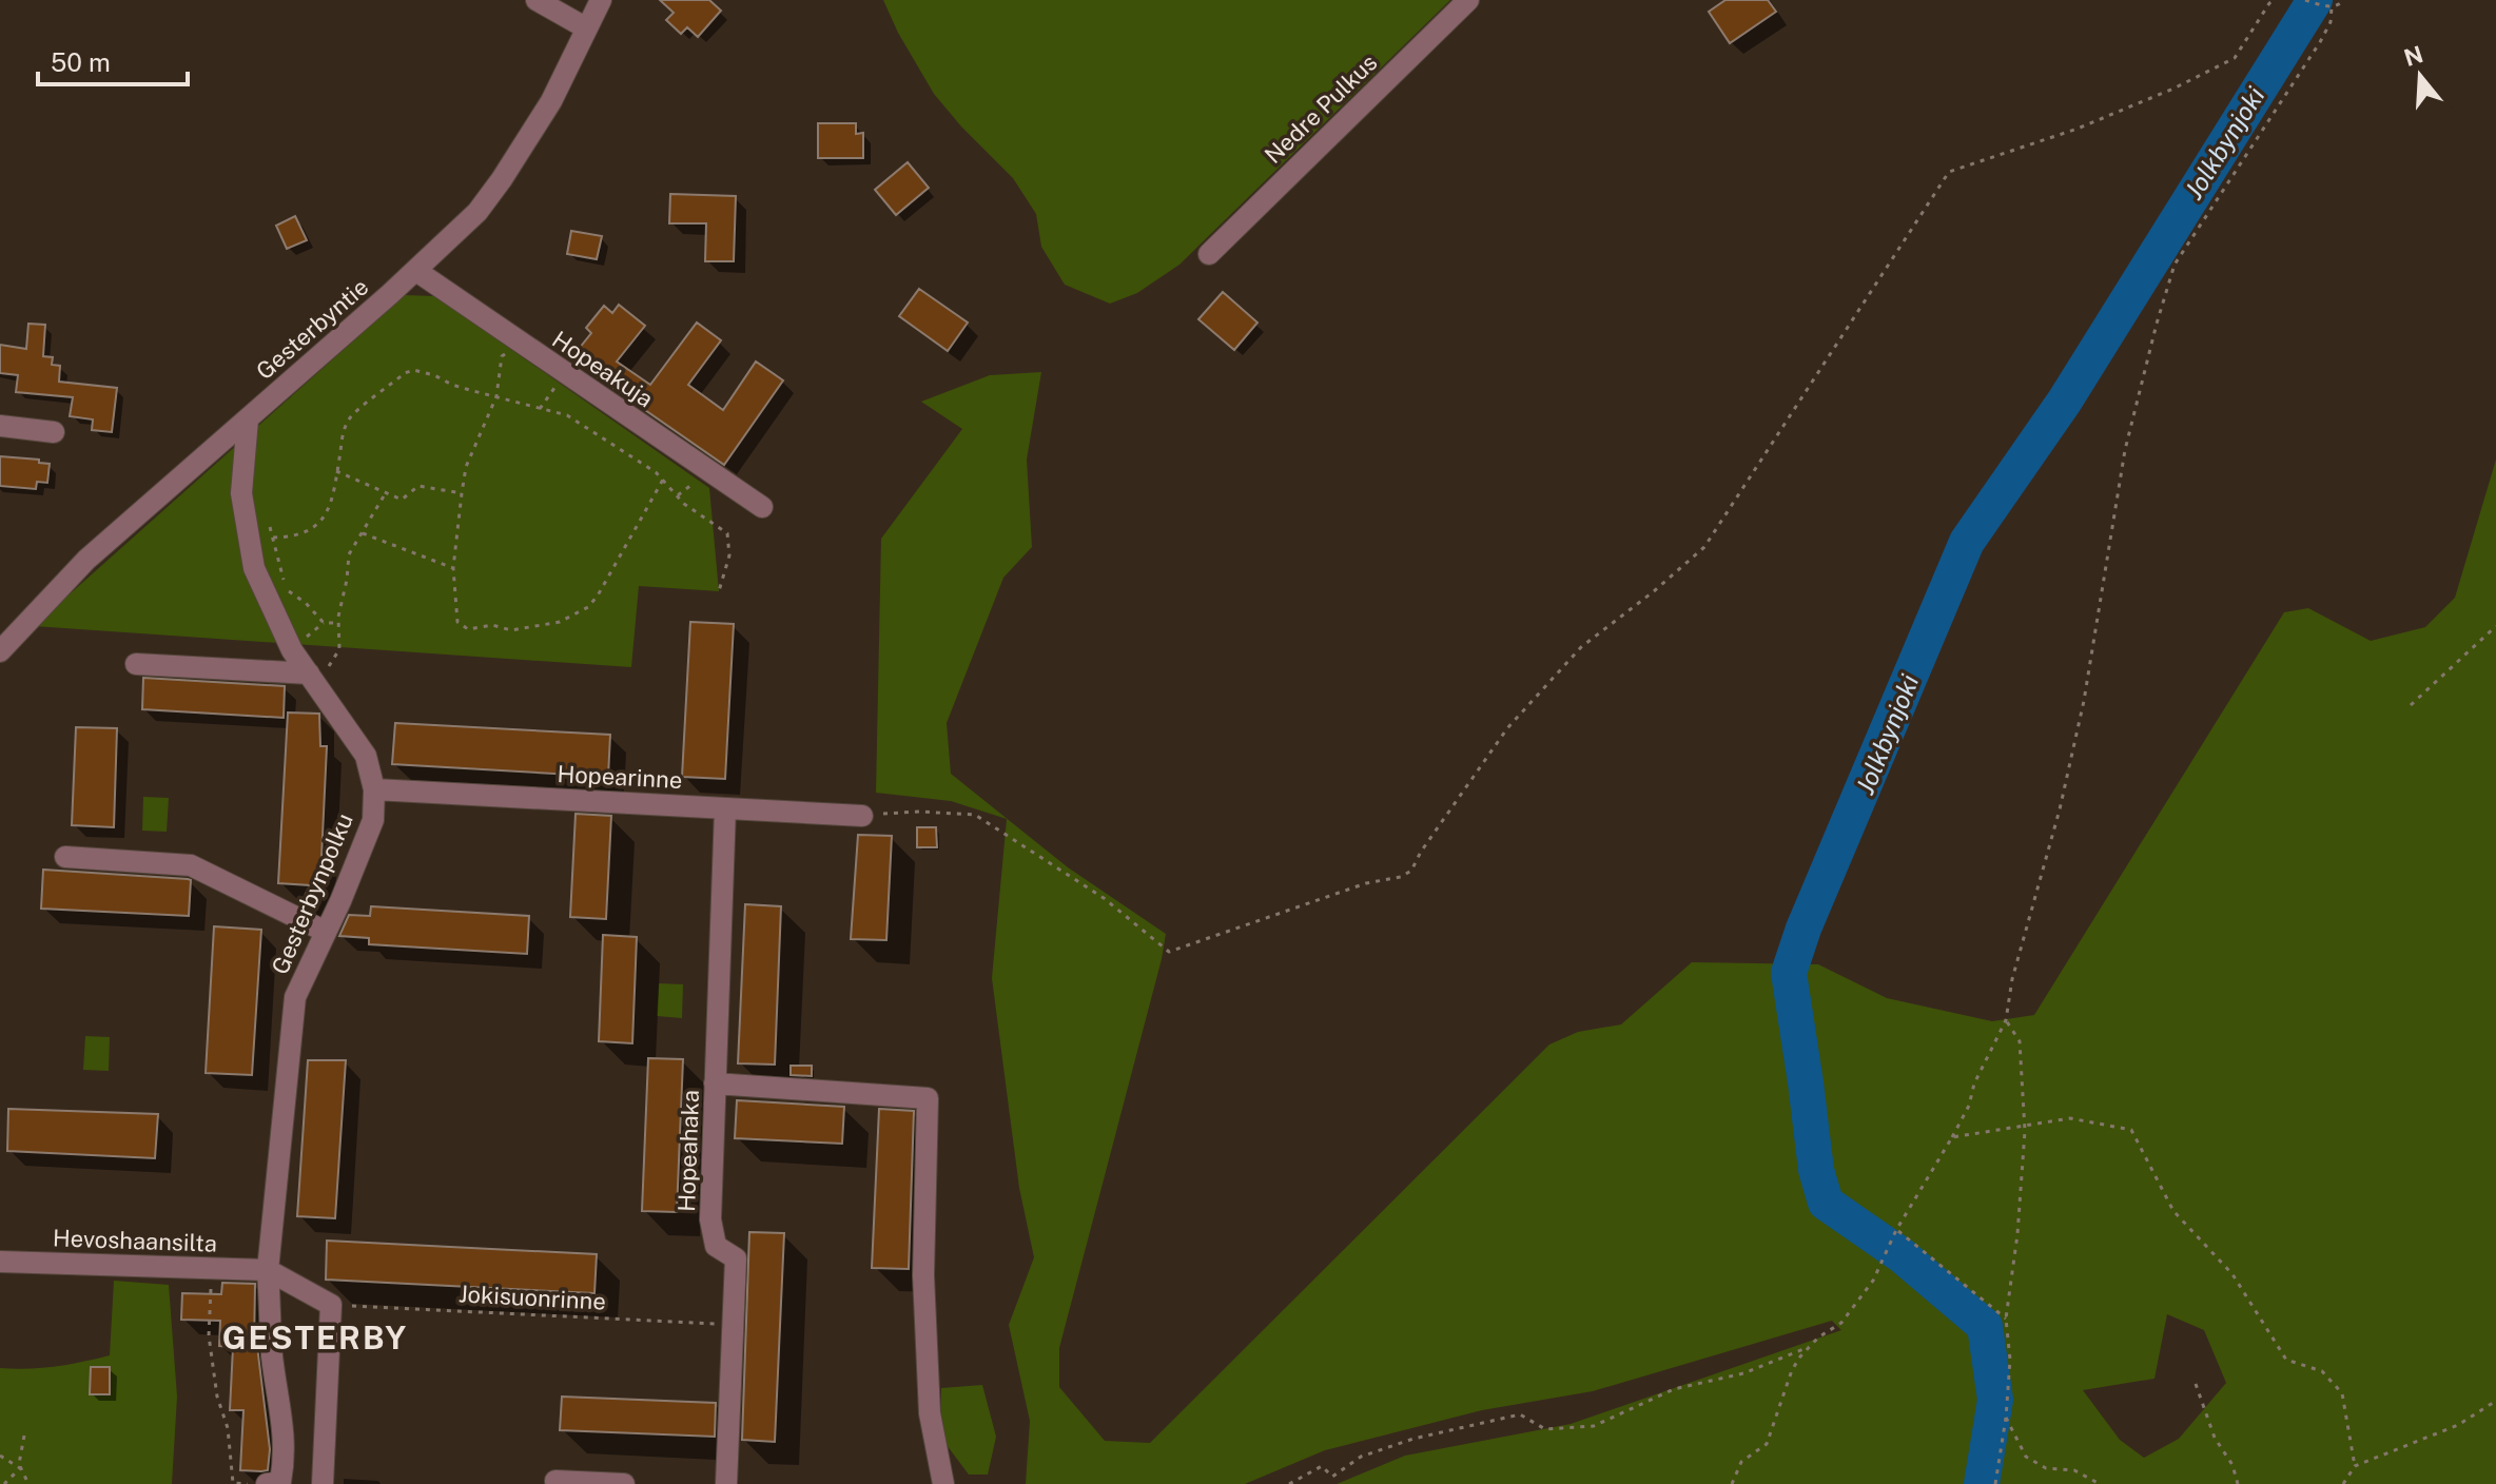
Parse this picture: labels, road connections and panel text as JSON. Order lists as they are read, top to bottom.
{
  "streets": {
    "street": [
      "Nedre Pulkus",
      "Gesterbyntie",
      "Hopeakuja",
      "Hopearinne",
      "Gesterbynpolku",
      "Hopeahaka",
      "Hevoshaansilta"
    ],
    "path": ["Jokisuonrinne"]
  },
  "crossings": [
    ["Gesterbyntie", "Hopeakuja"],
    ["Gesterbyntie", "Gesterbynpolku"],
    ["Hopearinne", "Gesterbynpolku"],
    ["Hopearinne", "Hopeahaka"],
    ["Gesterbynpolku", "Hevoshaansilta"],
    ["Hopeahaka", "Jokisuonrinne"]
  ],
  "districts": ["GESTERBY"],
  "water": ["Jolkbynjoki"],
  "scale_bar": "50 m",
  "north": "top"
}
